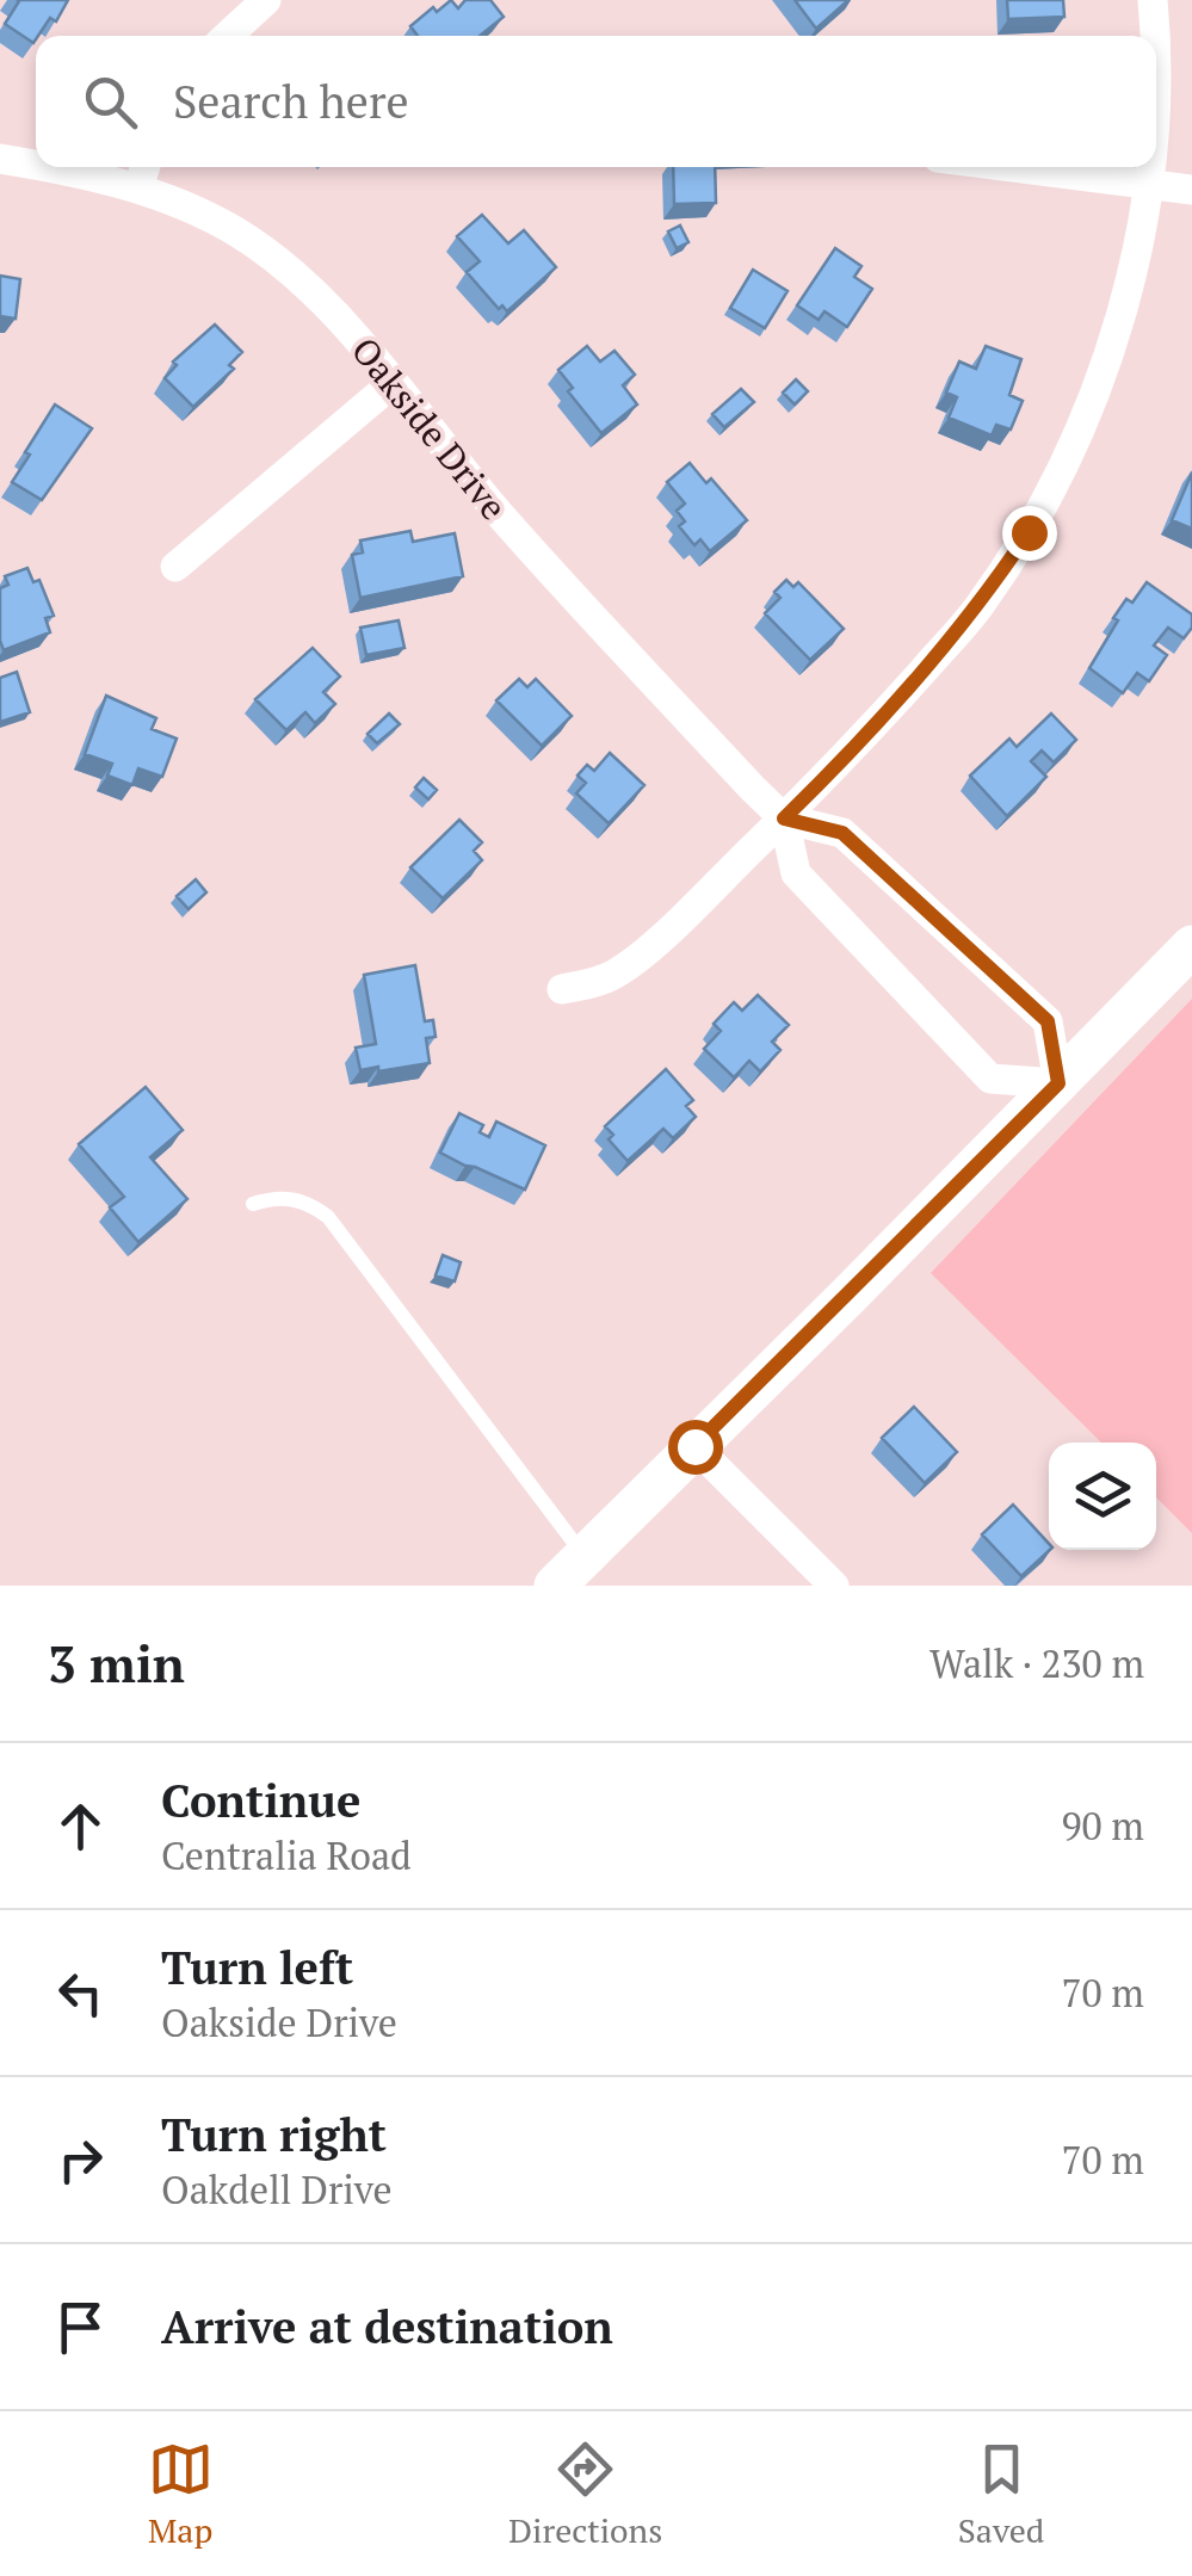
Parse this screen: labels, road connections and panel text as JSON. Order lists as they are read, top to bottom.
{
  "streets": {
    "street": ["Oakside Drive"]
  },
  "page": {
    "search": "Search here",
    "heading": ["3 min", "Walk · 230 m"],
    "list": [
      ["Continue", "Centralia Road", "90 m"],
      ["Turn left", "Oakside Drive", "70 m"],
      ["Turn right", "Oakdell Drive", "70 m"],
      "Arrive at destination"
    ],
    "nav": ["Map", "Directions", "Saved"]
  }
}
